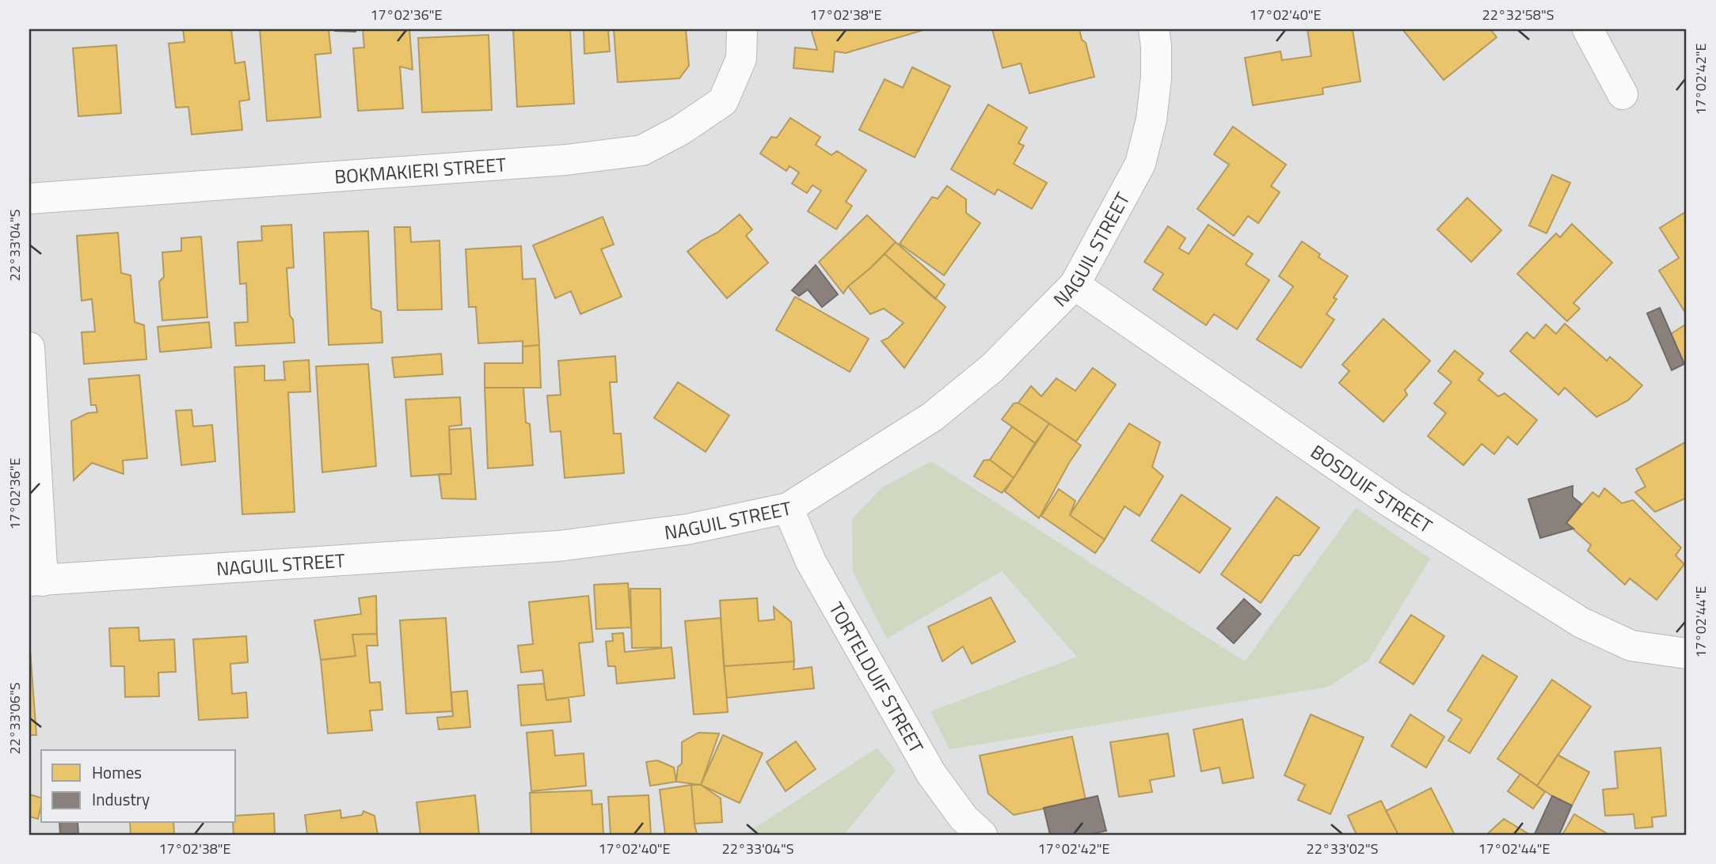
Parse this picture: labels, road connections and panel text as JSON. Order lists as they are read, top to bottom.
{
  "streets": {
    "street": [
      "BOKMAKIERI STREET",
      "NAGUIL STREET",
      "BOSDUIF STREET",
      "TORTELDUIF STREET"
    ]
  },
  "crossings": [
    ["NAGUIL STREET", "BOSDUIF STREET"],
    ["NAGUIL STREET", "TORTELDUIF STREET"]
  ],
  "legend": ["Homes", "Industry"],
  "coordinates": [
    "17°02'36\"E",
    "17°02'38\"E",
    "17°02'40\"E",
    "22°32'58\"S",
    "17°02'42\"E",
    "22°33'04\"S",
    "17°02'44\"E",
    "22°33'06\"S",
    "22°33'02\"S"
  ]
}
